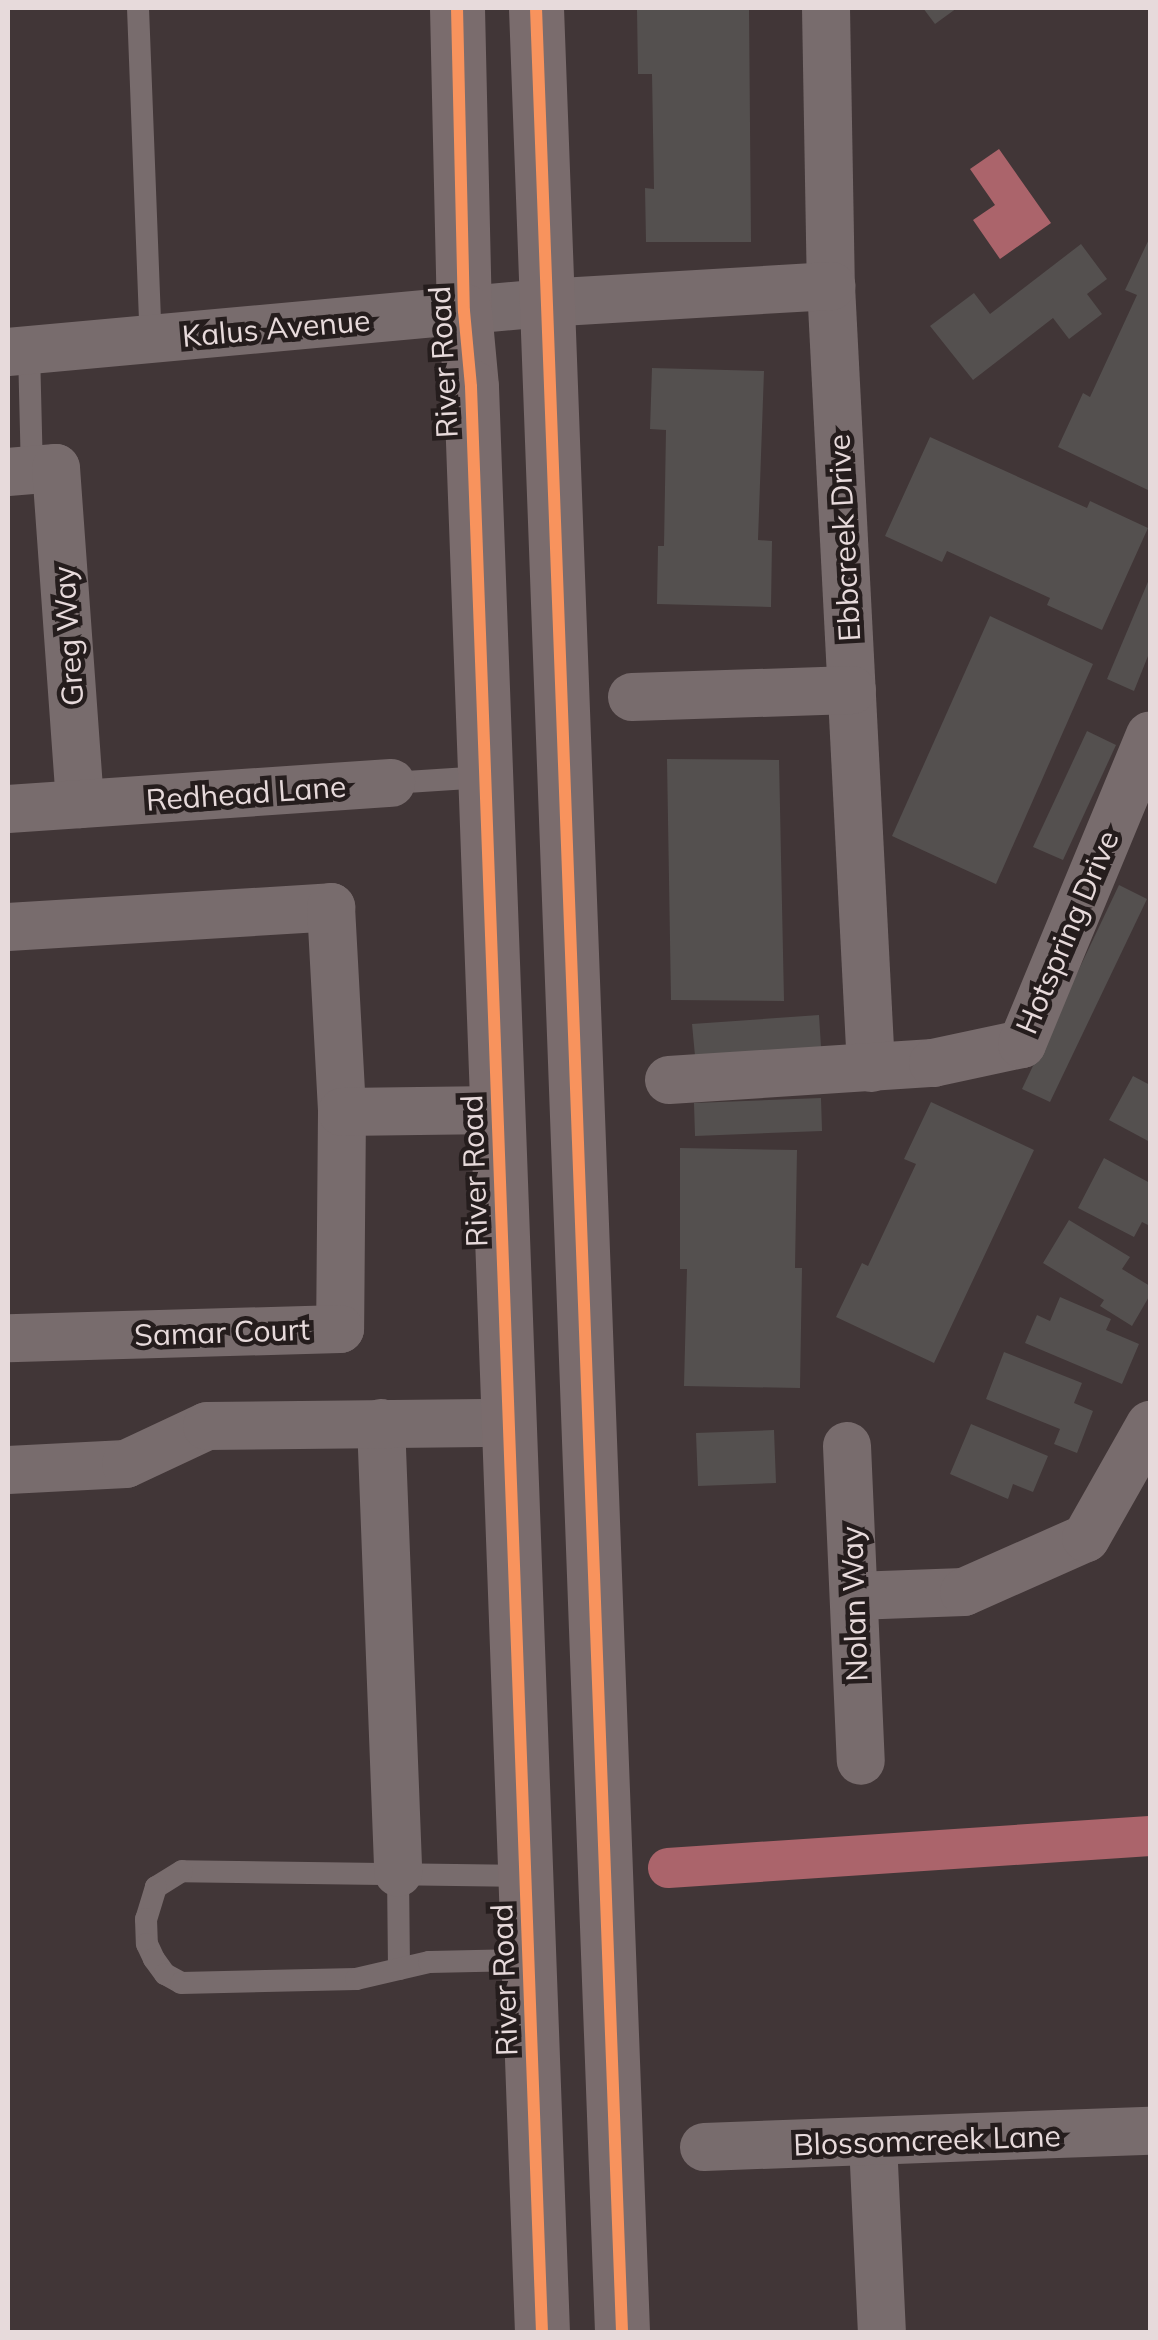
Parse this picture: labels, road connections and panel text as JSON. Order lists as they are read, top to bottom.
{
  "streets": {
    "main road": ["River Road"],
    "street": [
      "Kalus Avenue",
      "Ebbcreek Drive",
      "Greg Way",
      "Redhead Lane",
      "Hotspring Drive",
      "Samar Court",
      "Nolan Way",
      "Blossomcreek Lane"
    ]
  },
  "crossings": [
    ["Kalus Avenue", "River Road"],
    ["Kalus Avenue", "Ebbcreek Drive"],
    ["River Road", "Redhead Lane"],
    ["Ebbcreek Drive", "Hotspring Drive"],
    ["Greg Way", "Redhead Lane"]
  ]
}
